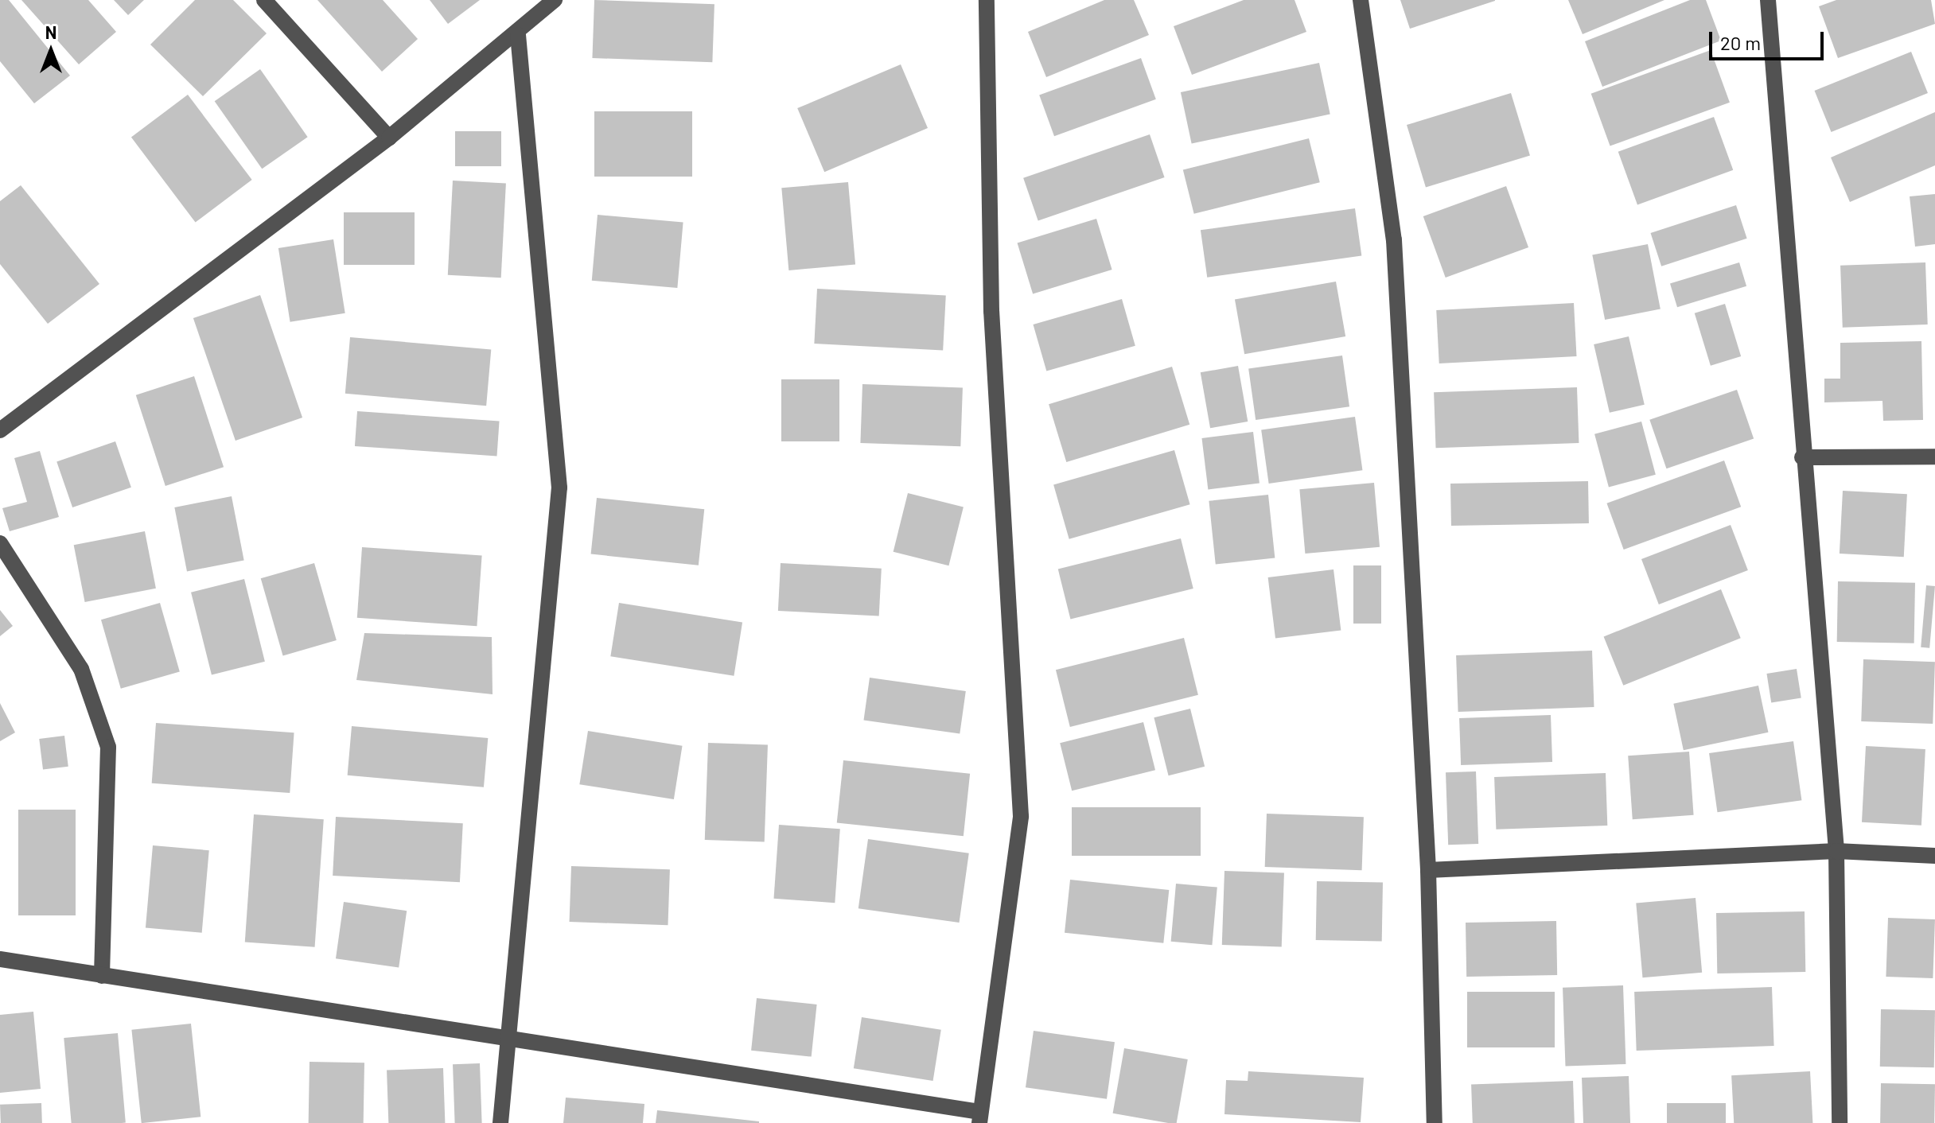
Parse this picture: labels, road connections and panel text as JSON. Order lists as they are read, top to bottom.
{
  "scale_bar": "20 m",
  "north": "top"
}
